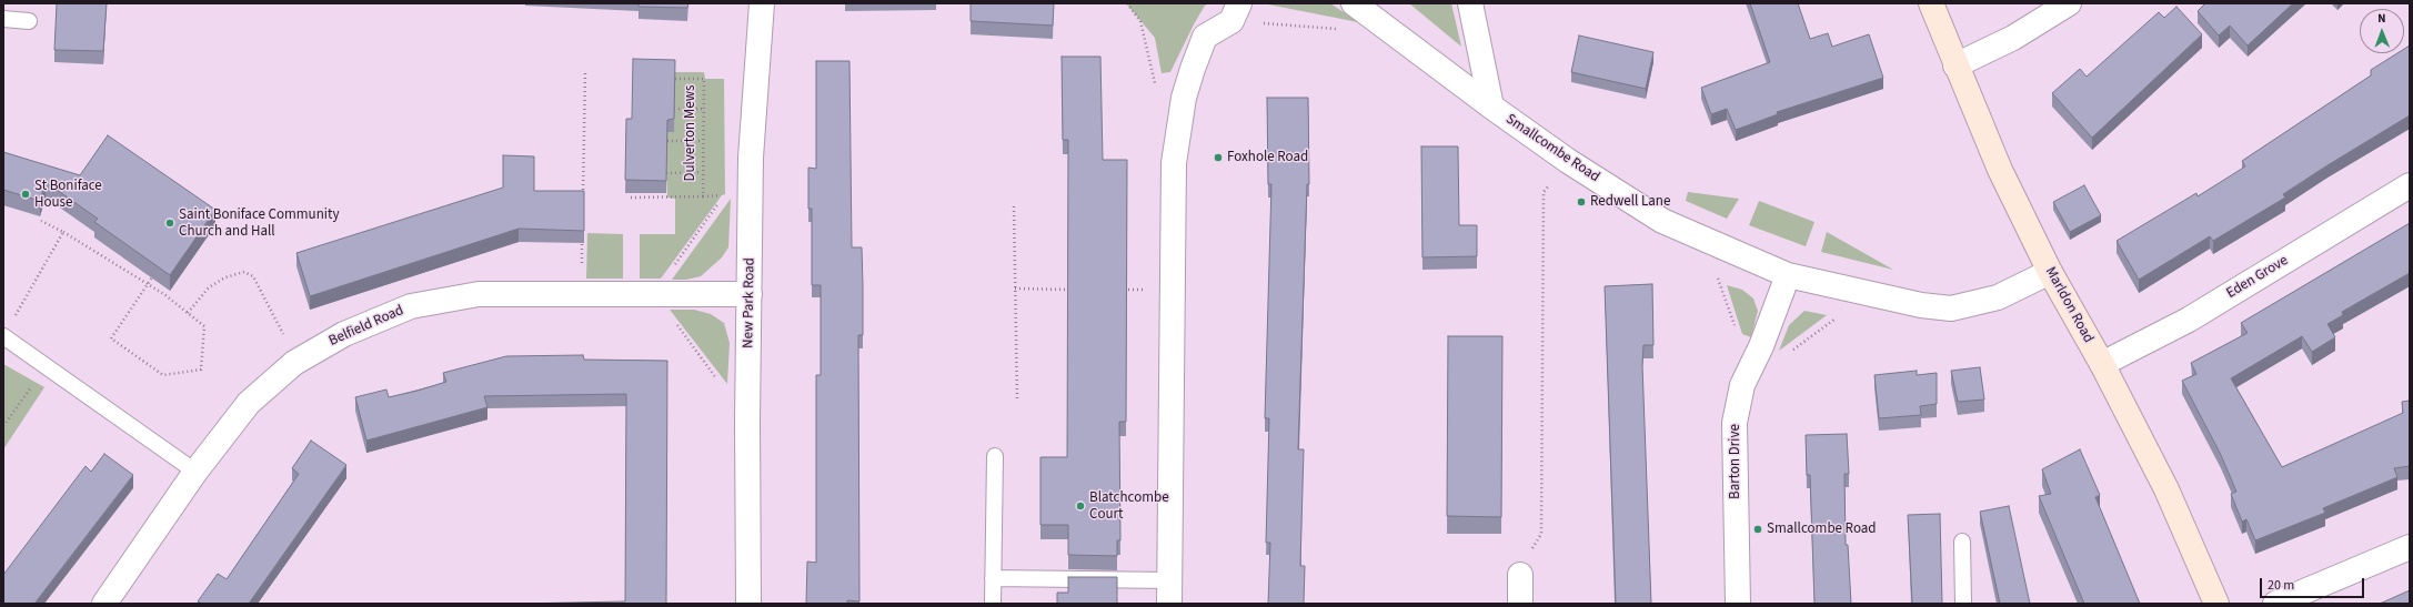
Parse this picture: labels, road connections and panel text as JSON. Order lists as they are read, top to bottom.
{
  "streets": {
    "main road": ["Marldon Road"],
    "street": [
      "Smallcombe Road",
      "Eden Grove",
      "New Park Road",
      "Belfield Road",
      "Barton Drive"
    ],
    "path": ["Dulverton Mews"]
  },
  "crossings": [
    ["Smallcombe Road", "Marldon Road"],
    ["Smallcombe Road", "Barton Drive"],
    ["Eden Grove", "Marldon Road"],
    ["New Park Road", "Belfield Road"]
  ],
  "places": [
    "Foxhole Road",
    "St Boniface House",
    "Redwell Lane",
    "Saint Boniface Community Church and Hall",
    "Blatchcombe Court",
    "Smallcombe Road"
  ],
  "scale_bar": "20 m",
  "north": "top"
}
